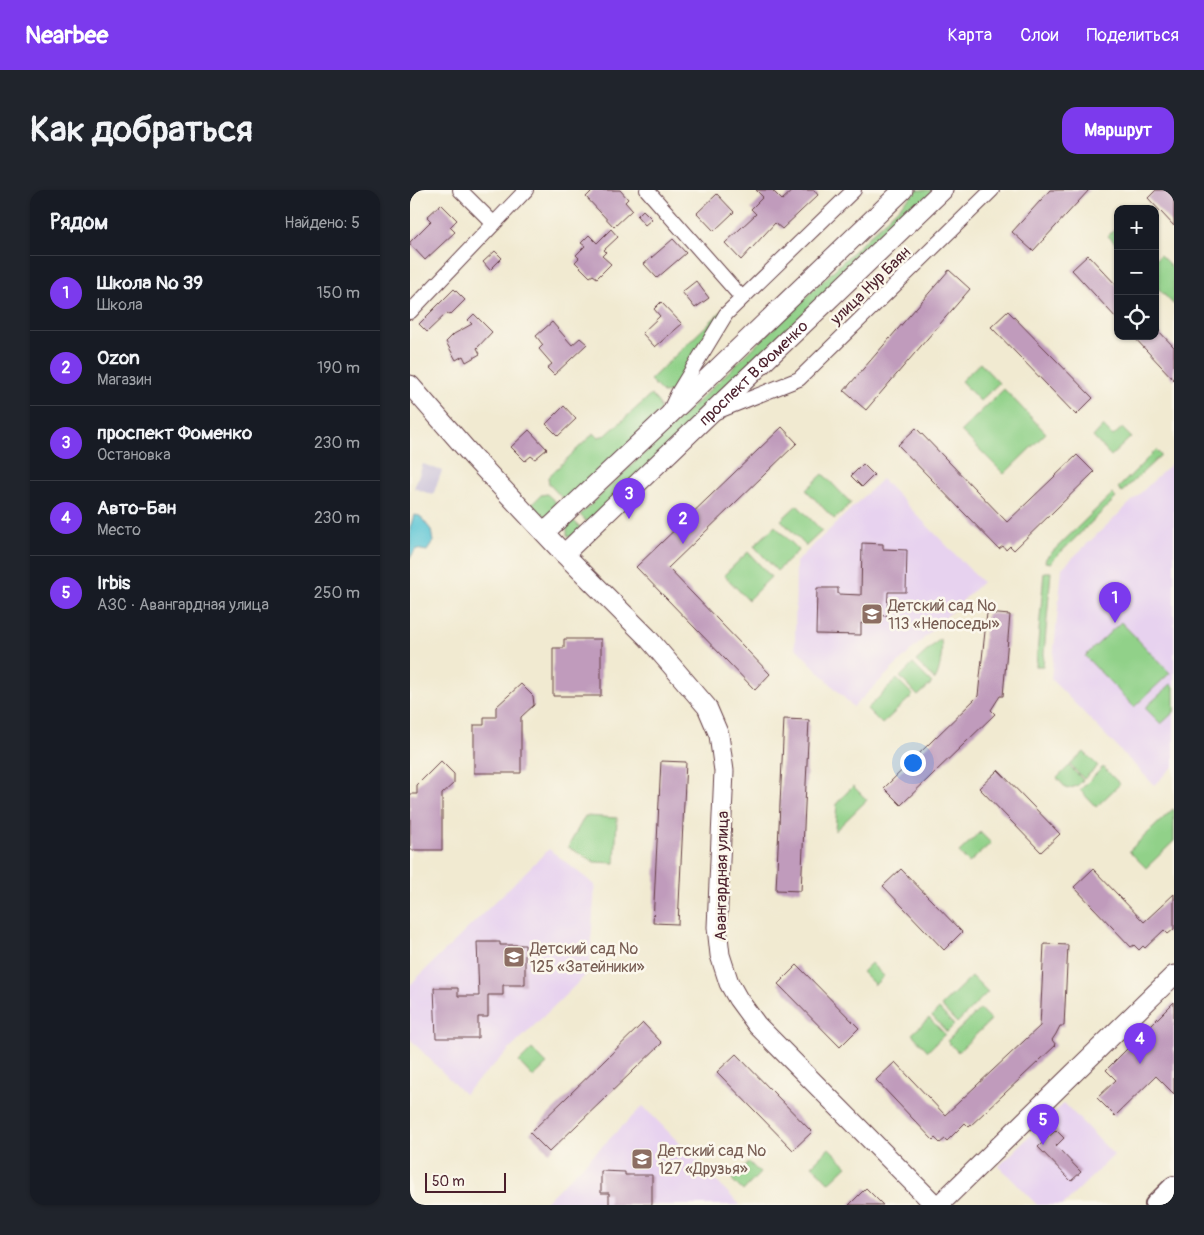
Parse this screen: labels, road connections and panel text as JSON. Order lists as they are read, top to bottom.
{
  "streets": {
    "street": ["улица Нур Баян", "проспект В.Фоменко", "Авангардная улица"]
  },
  "crossings": [
    ["улица Нур Баян", "проспект В.Фоменко"],
    ["проспект В.Фоменко", "Авангардная улица"]
  ],
  "places": {
    "school or university": ["Детский сад № 113 «Непоседы»", "Детский сад № 125 «Затейники»", "Детский сад № 127 «Друзья»"]
  },
  "scale_bar": "50 m",
  "page": {
    "header": "Nearbee",
    "nav": ["Карта", "Слои", "Поделиться"],
    "buttons": "Маршрут",
    "title": "Как добраться",
    "heading": ["Рядом", "Найдено: 5"],
    "map_buttons": ["+", "−"],
    "list": [
      {
        "mark": "1",
        "name": "Школа № 39",
        "note": "Школа",
        "value": "150 m"
      },
      {
        "mark": "2",
        "name": "Ozon",
        "note": "Магазин",
        "value": "190 m"
      },
      {
        "mark": "3",
        "name": "проспект Фоменко",
        "note": "Остановка",
        "value": "230 m"
      },
      {
        "mark": "4",
        "name": "Авто-Бан",
        "note": "Место",
        "value": "230 m"
      },
      {
        "mark": "5",
        "name": "Irbis",
        "note": "АЗС · Авангардная улица",
        "value": "250 m"
      }
    ],
    "pins": [
      "3",
      "2",
      "1",
      "4",
      "5"
    ],
    "scale": "50 m"
  }
}
